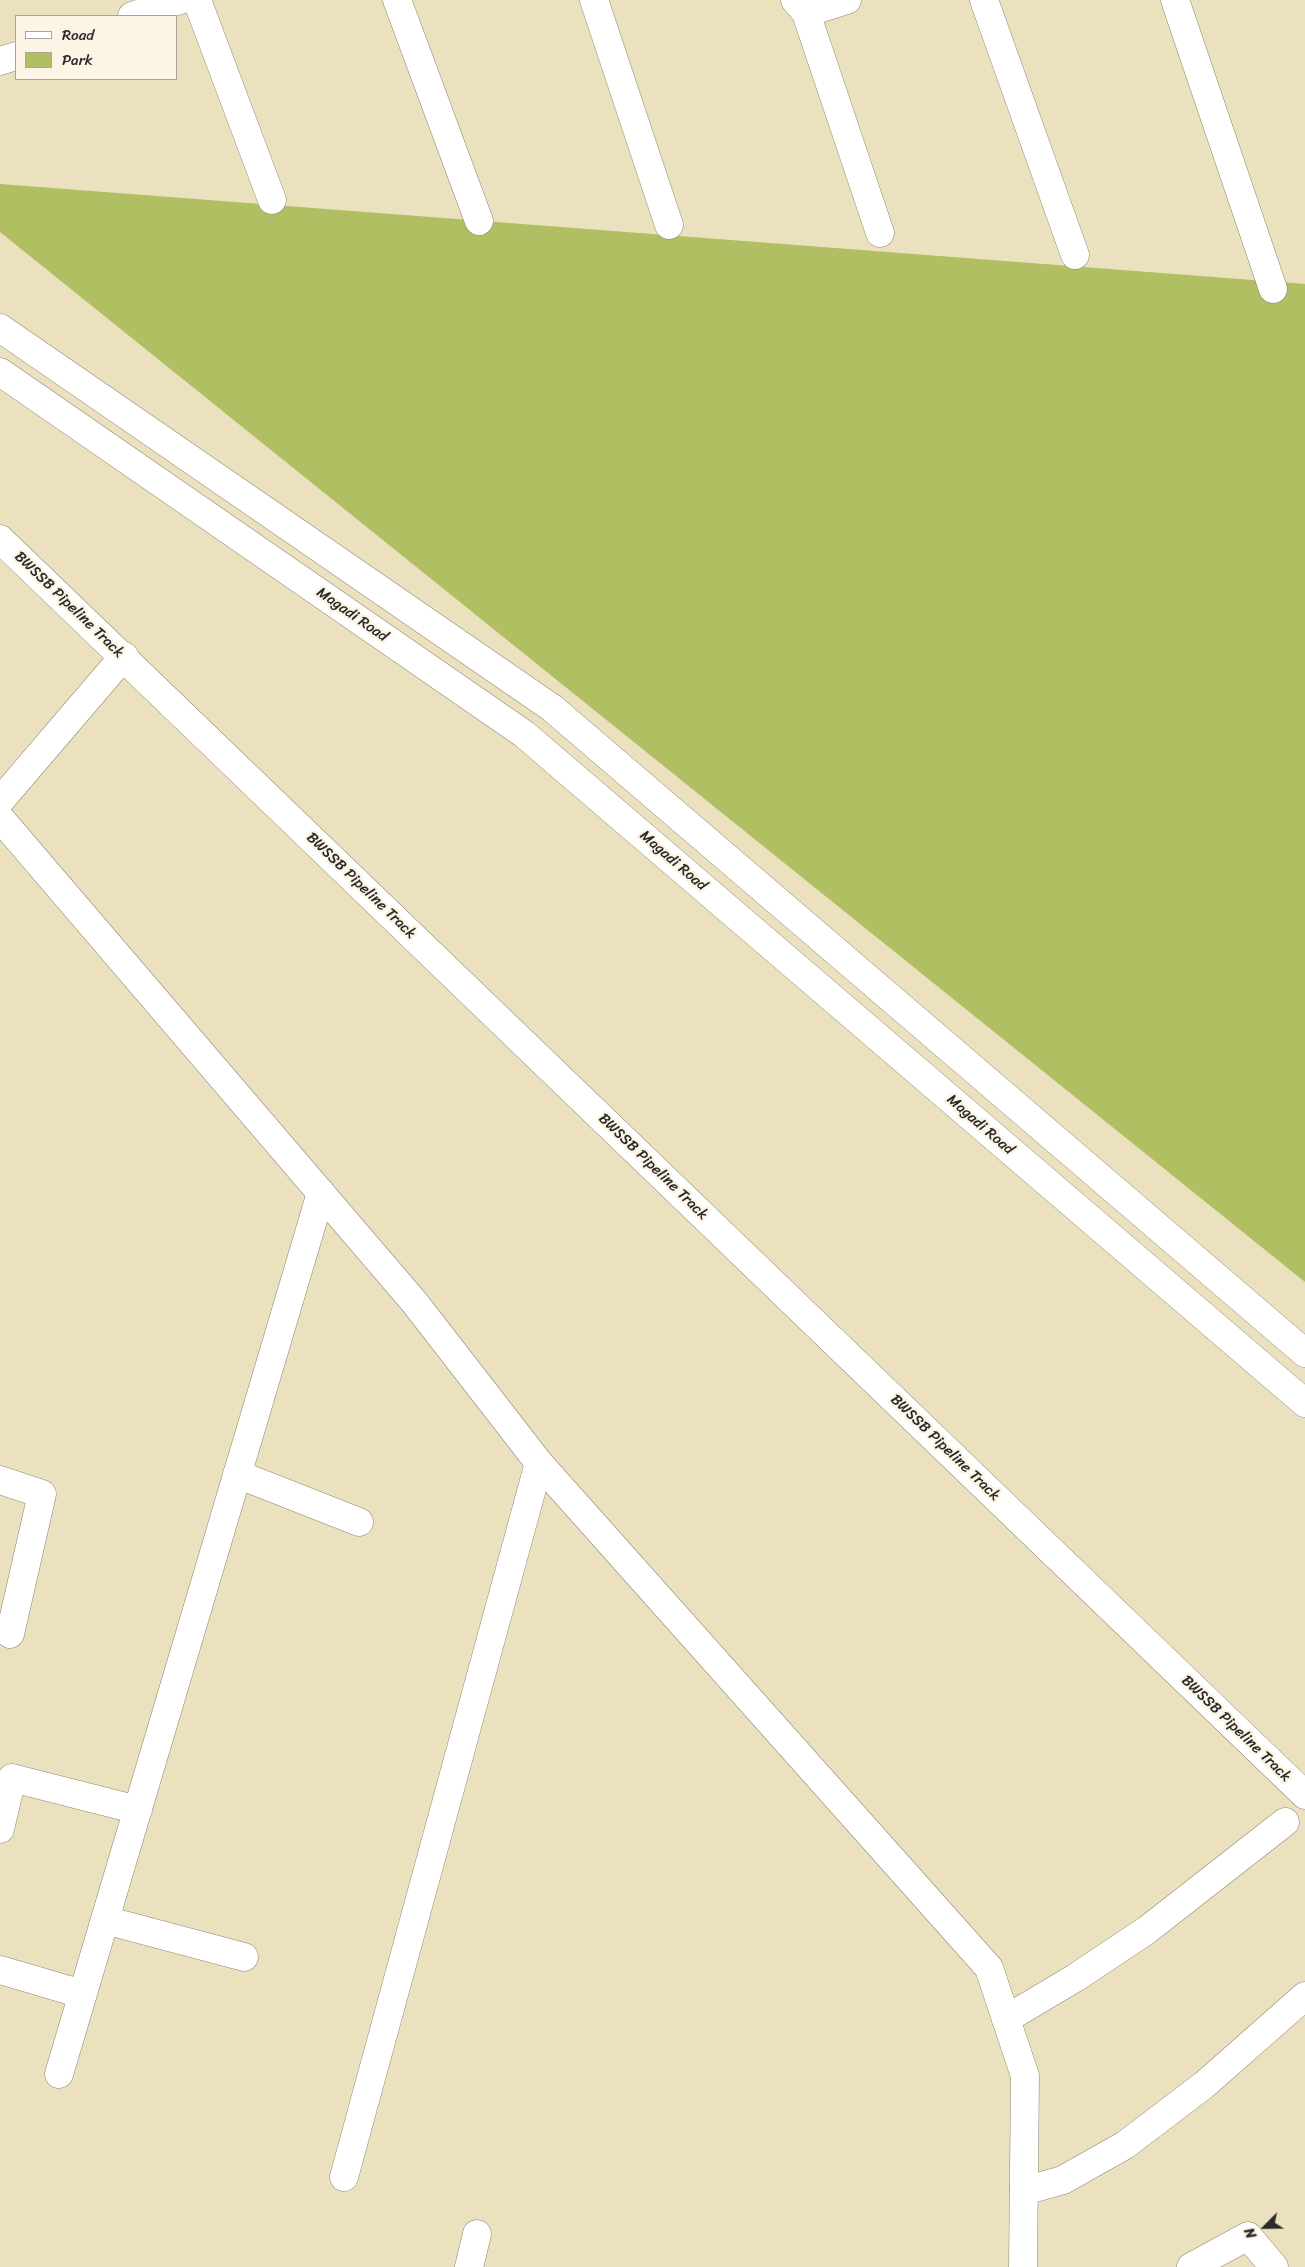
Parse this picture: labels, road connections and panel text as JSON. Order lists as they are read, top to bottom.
{
  "streets": {
    "street": ["BWSSB Pipeline Track", "Magadi Road"]
  },
  "legend": ["Road", "Park"],
  "north": "bottom left"
}
